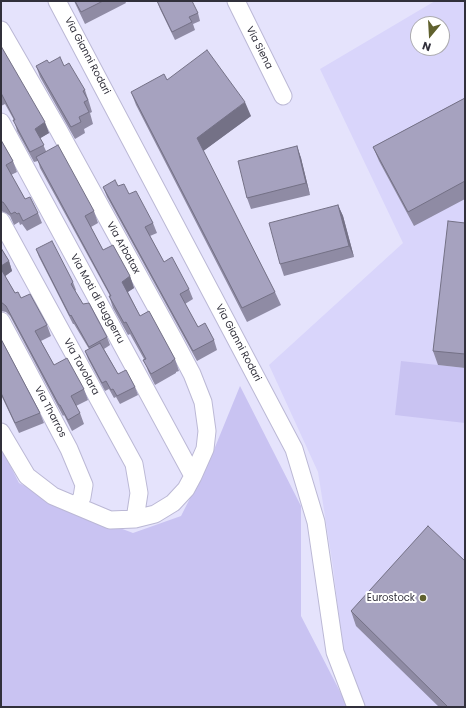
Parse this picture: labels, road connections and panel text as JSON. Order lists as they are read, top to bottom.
{
  "streets": {
    "street": [
      "Via Siena",
      "Via Gianni Rodari",
      "Via Arbatax",
      "Via Moti di Buggerru",
      "Via Tavolara",
      "Via Tharros"
    ]
  },
  "crossings": [
    ["Via Arbatax", "Via Moti di Buggerru"],
    ["Via Arbatax", "Via Tavolara"],
    ["Via Arbatax", "Via Tharros"]
  ],
  "places": ["Eurostock"],
  "north": "bottom"
}
